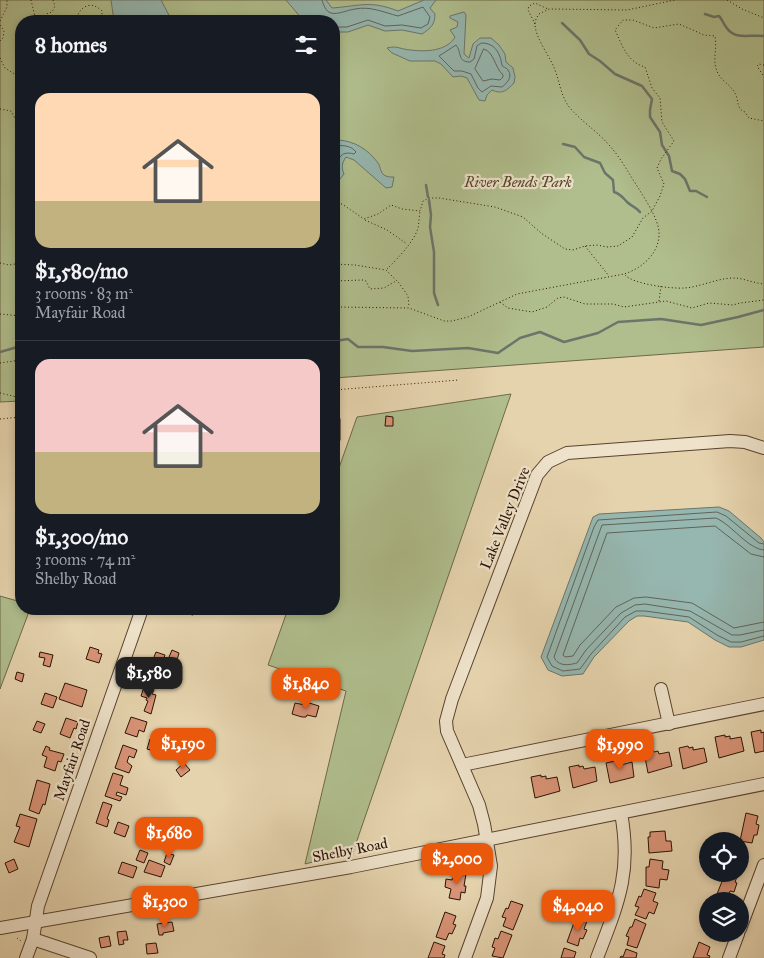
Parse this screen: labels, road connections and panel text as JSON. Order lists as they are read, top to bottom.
{
  "streets": {
    "street": ["Lake Valley Drive", "Mayfair Road", "Shelby Road"]
  },
  "crossings": [
    ["Lake Valley Drive", "Shelby Road"],
    ["Mayfair Road", "Shelby Road"]
  ],
  "parks": ["River Bends Park"],
  "page": {
    "heading": "8 homes",
    "list": [
      {
        "name": "$1,580/mo",
        "note": "3 rooms · 83 m² · Mayfair Road"
      },
      {
        "name": "$1,300/mo",
        "note": "3 rooms · 74 m² · Shelby Road"
      }
    ],
    "price": [
      "$1,580",
      "$1,840",
      "$1,190",
      "$1,990",
      "$1,680",
      "$2,000",
      "$1,300",
      "$4,040"
    ]
  }
}
